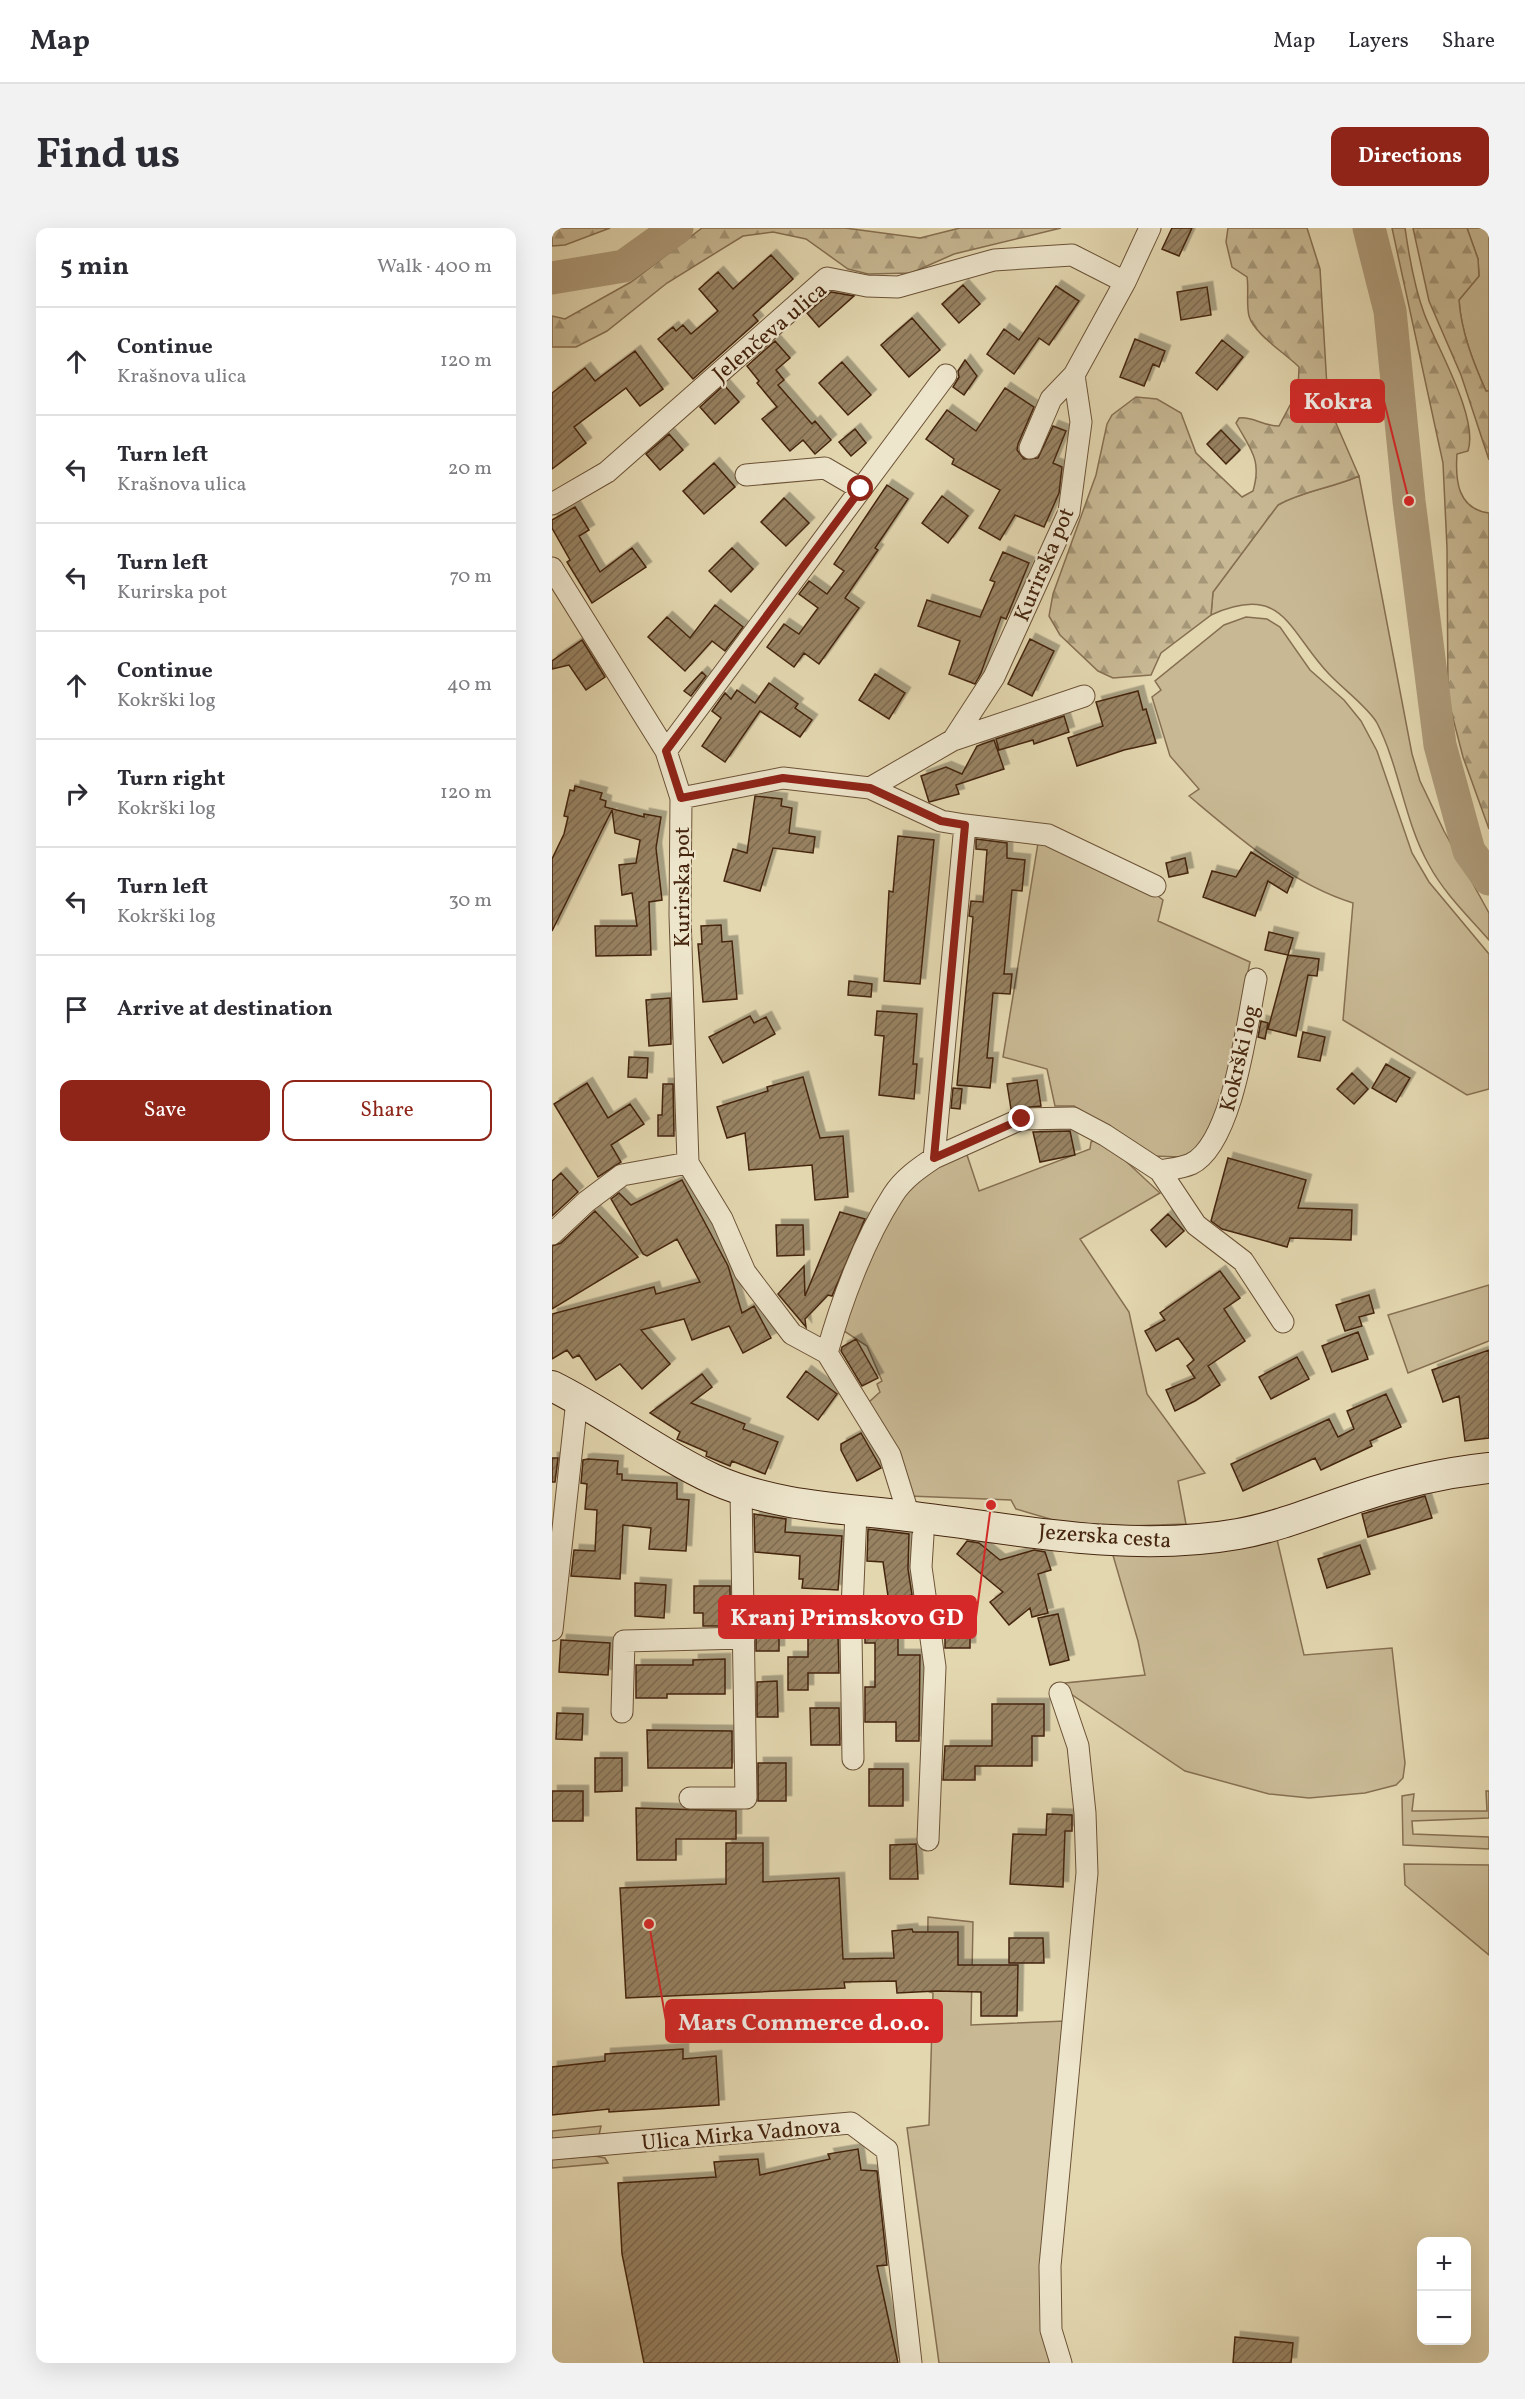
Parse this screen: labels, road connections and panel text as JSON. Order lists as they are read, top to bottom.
{
  "streets": {
    "street": [
      "Jelenčeva ulica",
      "Kurirska pot",
      "Kokrški log",
      "Jezerska cesta",
      "Ulica Mirka Vadnova"
    ]
  },
  "crossings": [
    ["Kurirska pot", "Jezerska cesta"]
  ],
  "places": ["Kokra", "Kranj Primskovo GD", "Mars Commerce d.o.o."],
  "page": {
    "header": "Map",
    "nav": ["Map", "Layers", "Share"],
    "title": "Find us",
    "buttons": [
      "Directions",
      ["Save", "Share"]
    ],
    "heading": ["5 min", "Walk · 400 m"],
    "list": [
      ["Continue", "Krašnova ulica", "120 m"],
      ["Turn left", "Krašnova ulica", "20 m"],
      ["Turn left", "Kurirska pot", "70 m"],
      ["Continue", "Kokrški log", "40 m"],
      ["Turn right", "Kokrški log", "120 m"],
      ["Turn left", "Kokrški log", "30 m"],
      "Arrive at destination"
    ],
    "map_buttons": ["+", "−"]
  }
}
